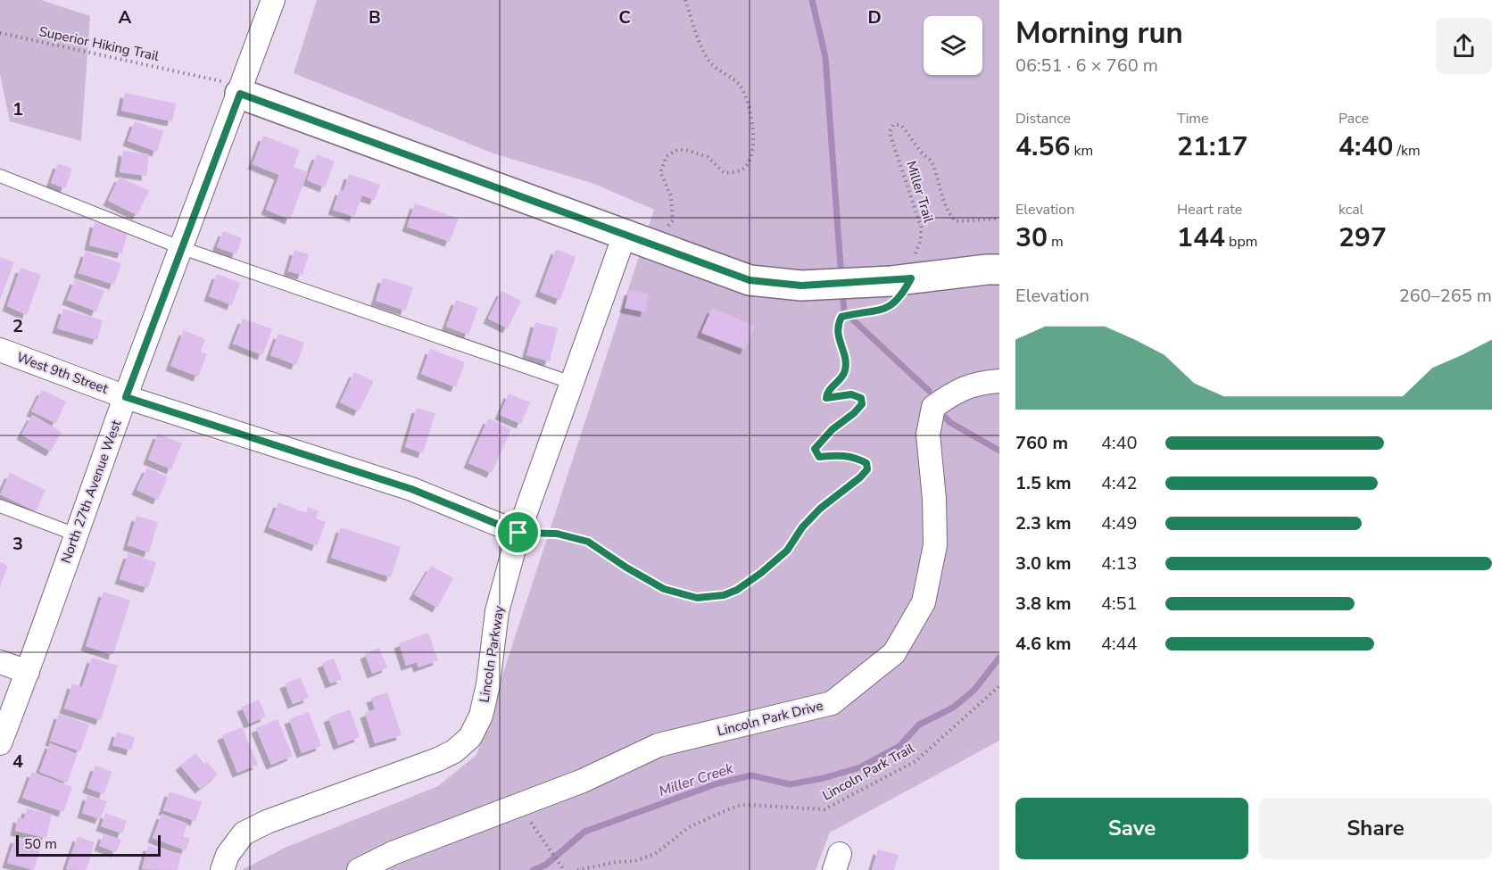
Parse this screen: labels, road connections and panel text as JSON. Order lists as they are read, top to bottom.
{
  "streets": {
    "street": [
      "West 9th Street",
      "North 27th Avenue West",
      "Lincoln Parkway",
      "Lincoln Park Drive"
    ],
    "path": ["Superior Hiking Trail", "Miller Trail", "Lincoln Park Trail"]
  },
  "crossings": [
    ["Miller Trail", "West 9th Street"],
    ["Miller Trail", "Lincoln Parkway"],
    ["West 9th Street", "North 27th Avenue West"],
    ["West 9th Street", "Lincoln Parkway"]
  ],
  "water": ["Miller Creek"],
  "scale_bar": "50 m",
  "page": {
    "heading": ["Morning run", "06:51 · 6 × 760 m"],
    "stats": [
      ["Distance", "4.56 km"],
      ["Time", "21:17"],
      ["Pace", "4:40 /km"],
      ["Elevation", "30 m"],
      ["Heart rate", "144 bpm"],
      ["kcal", "297"]
    ],
    "chart": ["Elevation", "260–265 m"],
    "list": [
      {
        "name": "760 m",
        "note": "4:40"
      },
      {
        "name": "1.5 km",
        "note": "4:42"
      },
      {
        "name": "2.3 km",
        "note": "4:49"
      },
      {
        "name": "3.0 km",
        "note": "4:13"
      },
      {
        "name": "3.8 km",
        "note": "4:51"
      },
      {
        "name": "4.6 km",
        "note": "4:44"
      }
    ],
    "buttons": ["Save", "Share"],
    "scale": "50 m"
  },
  "grid": {
    "columns": [
      "A",
      "B",
      "C",
      "D"
    ],
    "rows": [
      "1",
      "2",
      "3",
      "4"
    ]
  }
}
